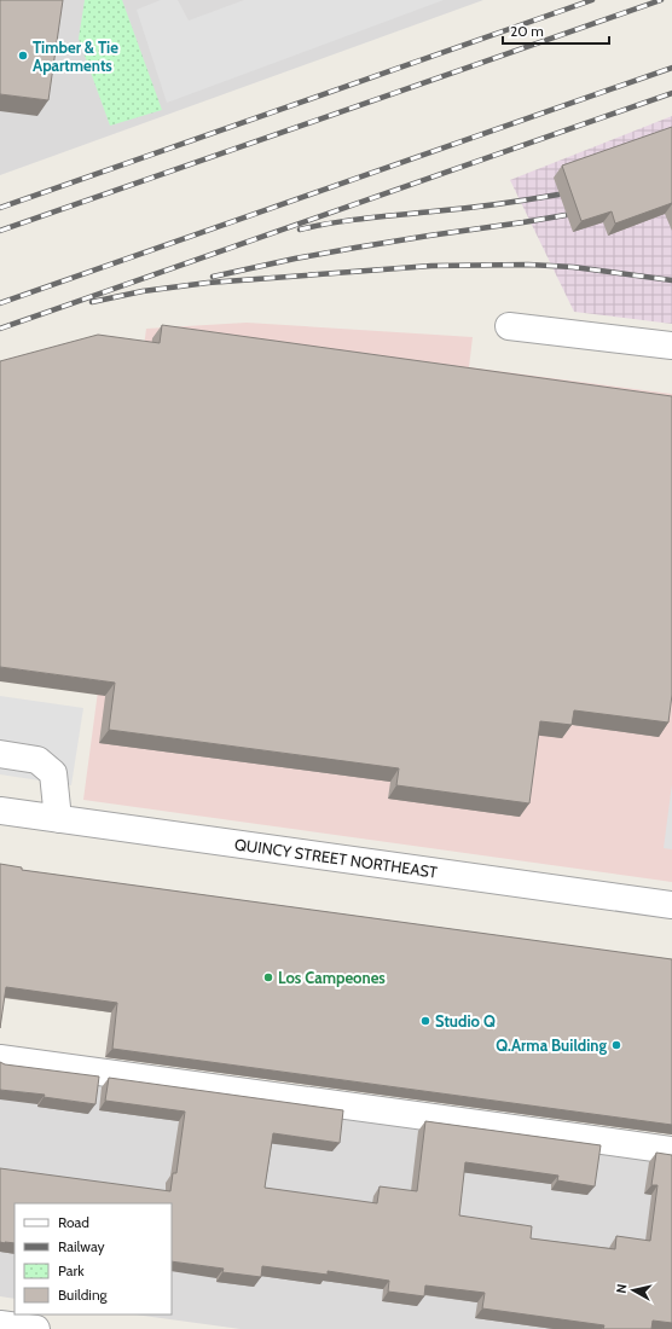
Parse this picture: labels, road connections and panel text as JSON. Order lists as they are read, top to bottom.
{
  "streets": {
    "street": ["QUINCY STREET NORTHEAST"]
  },
  "places": [
    "Timber & Tie Apartments",
    "Los Campeones",
    "Studio Q",
    "Q.Arma Building"
  ],
  "legend": [
    "Road",
    "Railway",
    "Park",
    "Building"
  ],
  "scale_bar": "20 m",
  "north": "left"
}
